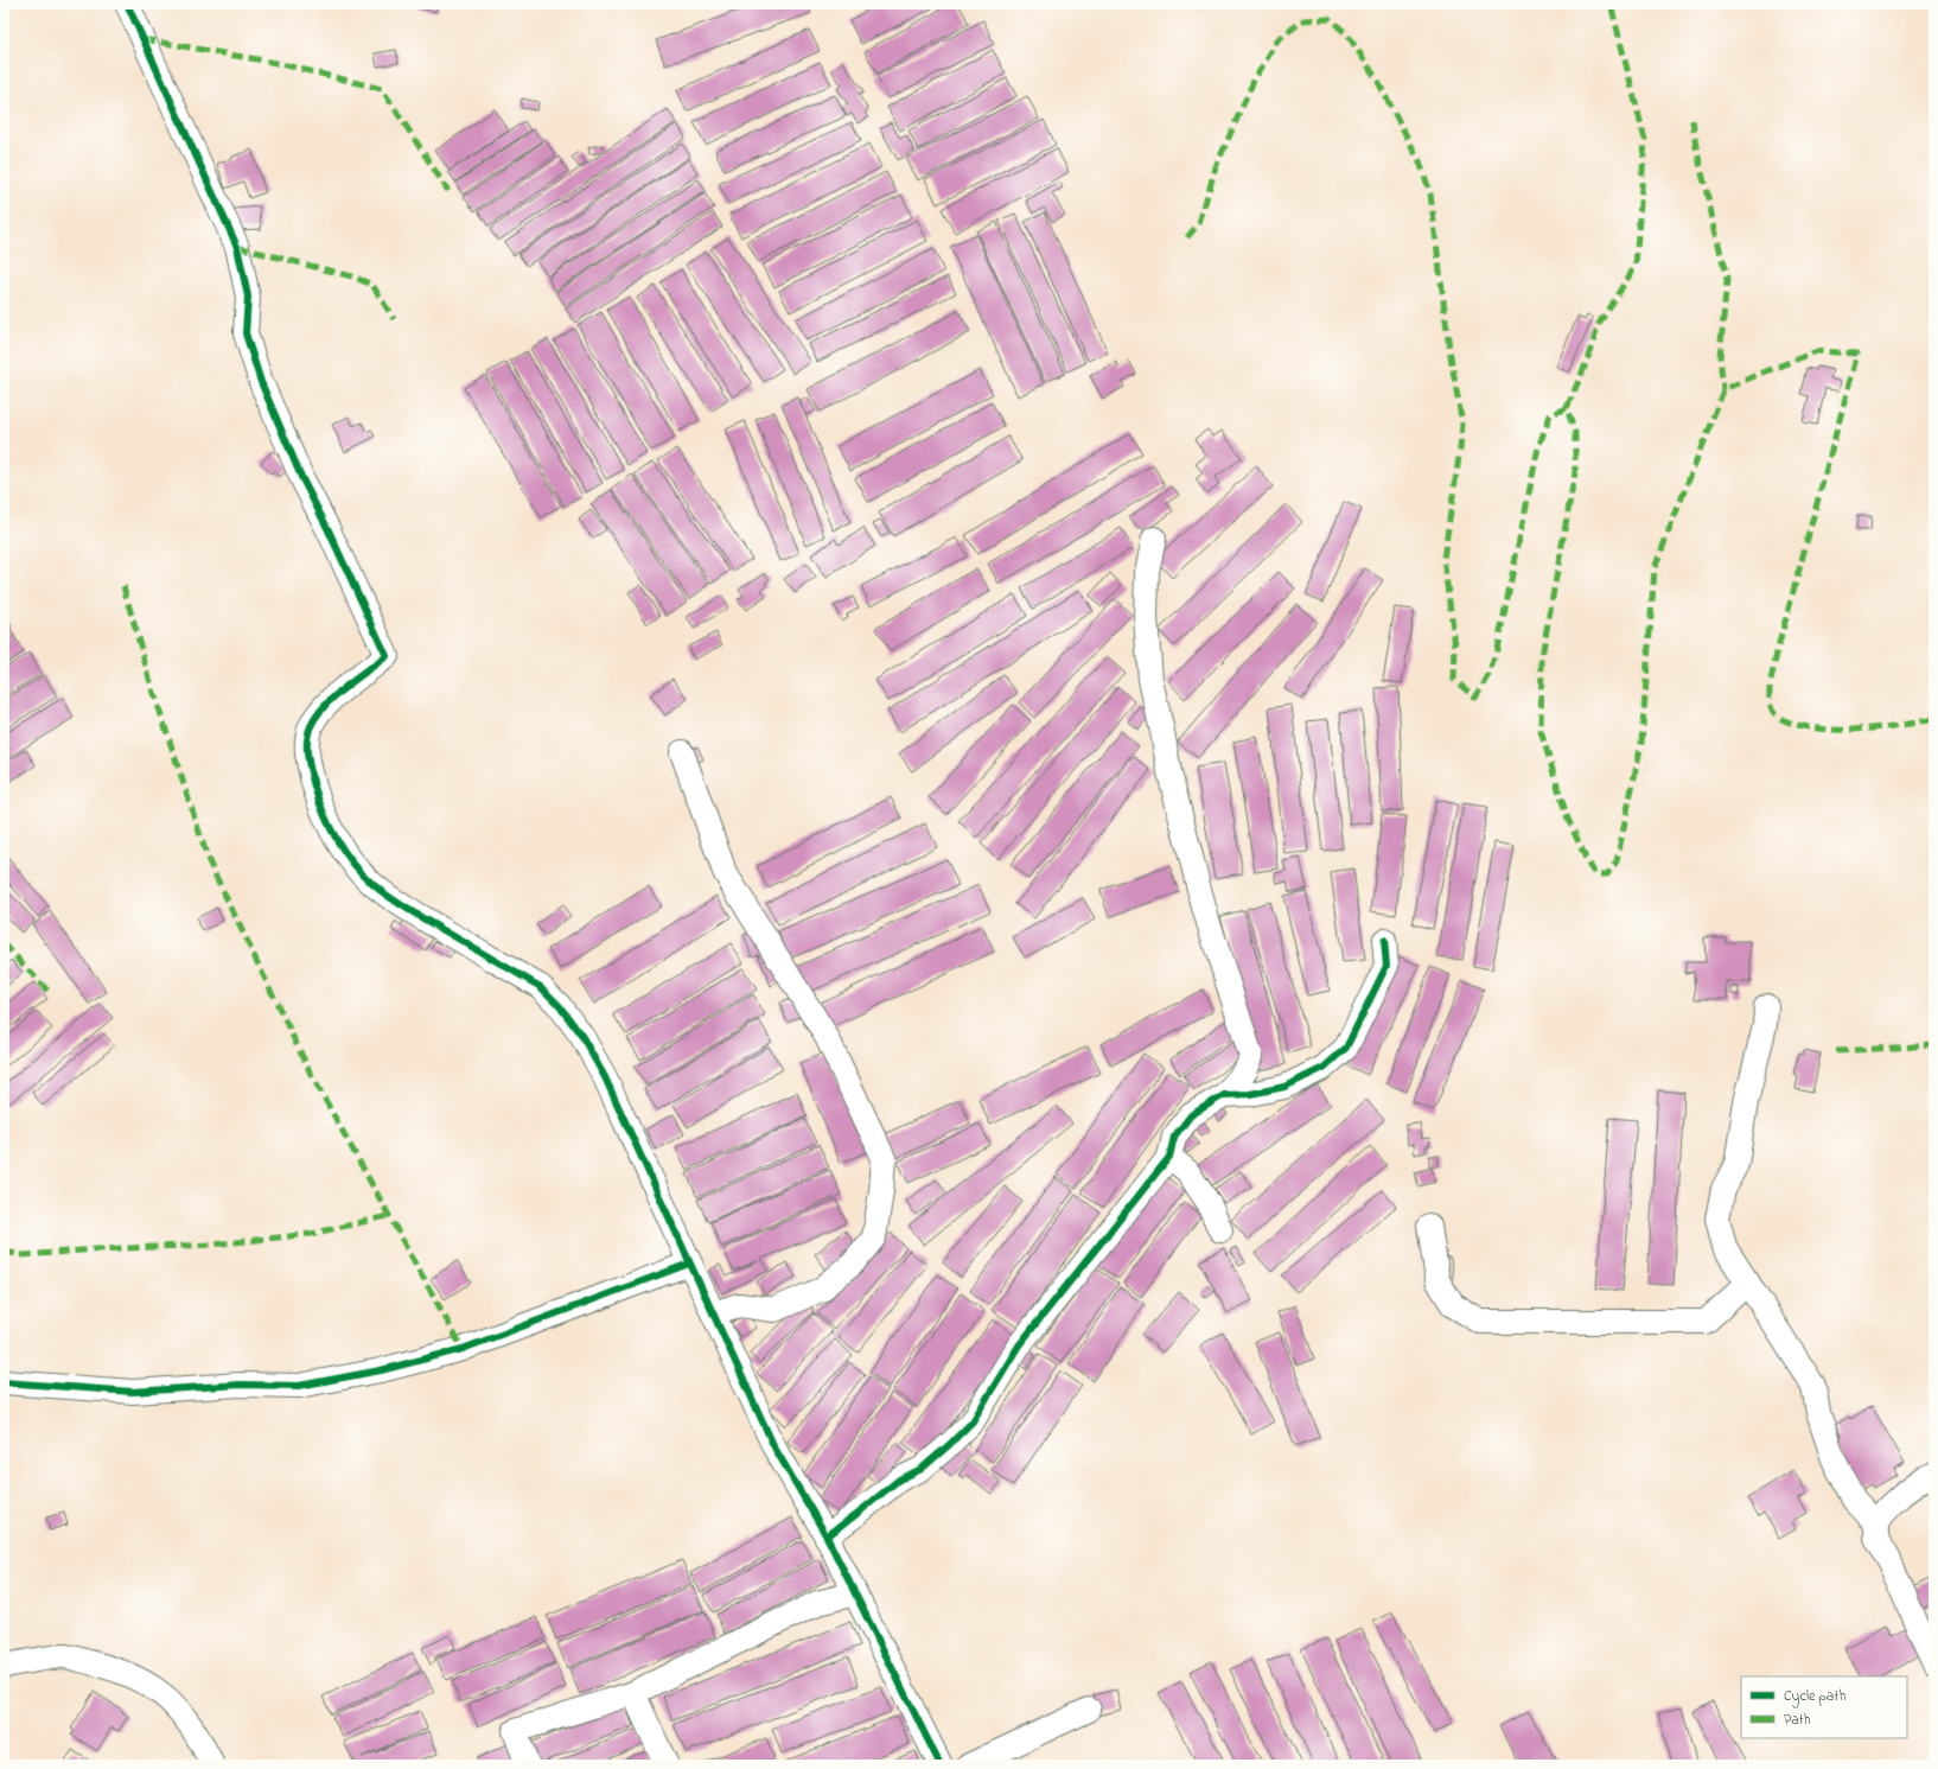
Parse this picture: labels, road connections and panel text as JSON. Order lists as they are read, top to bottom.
{
  "legend": ["Cycle path", "Path"]
}
